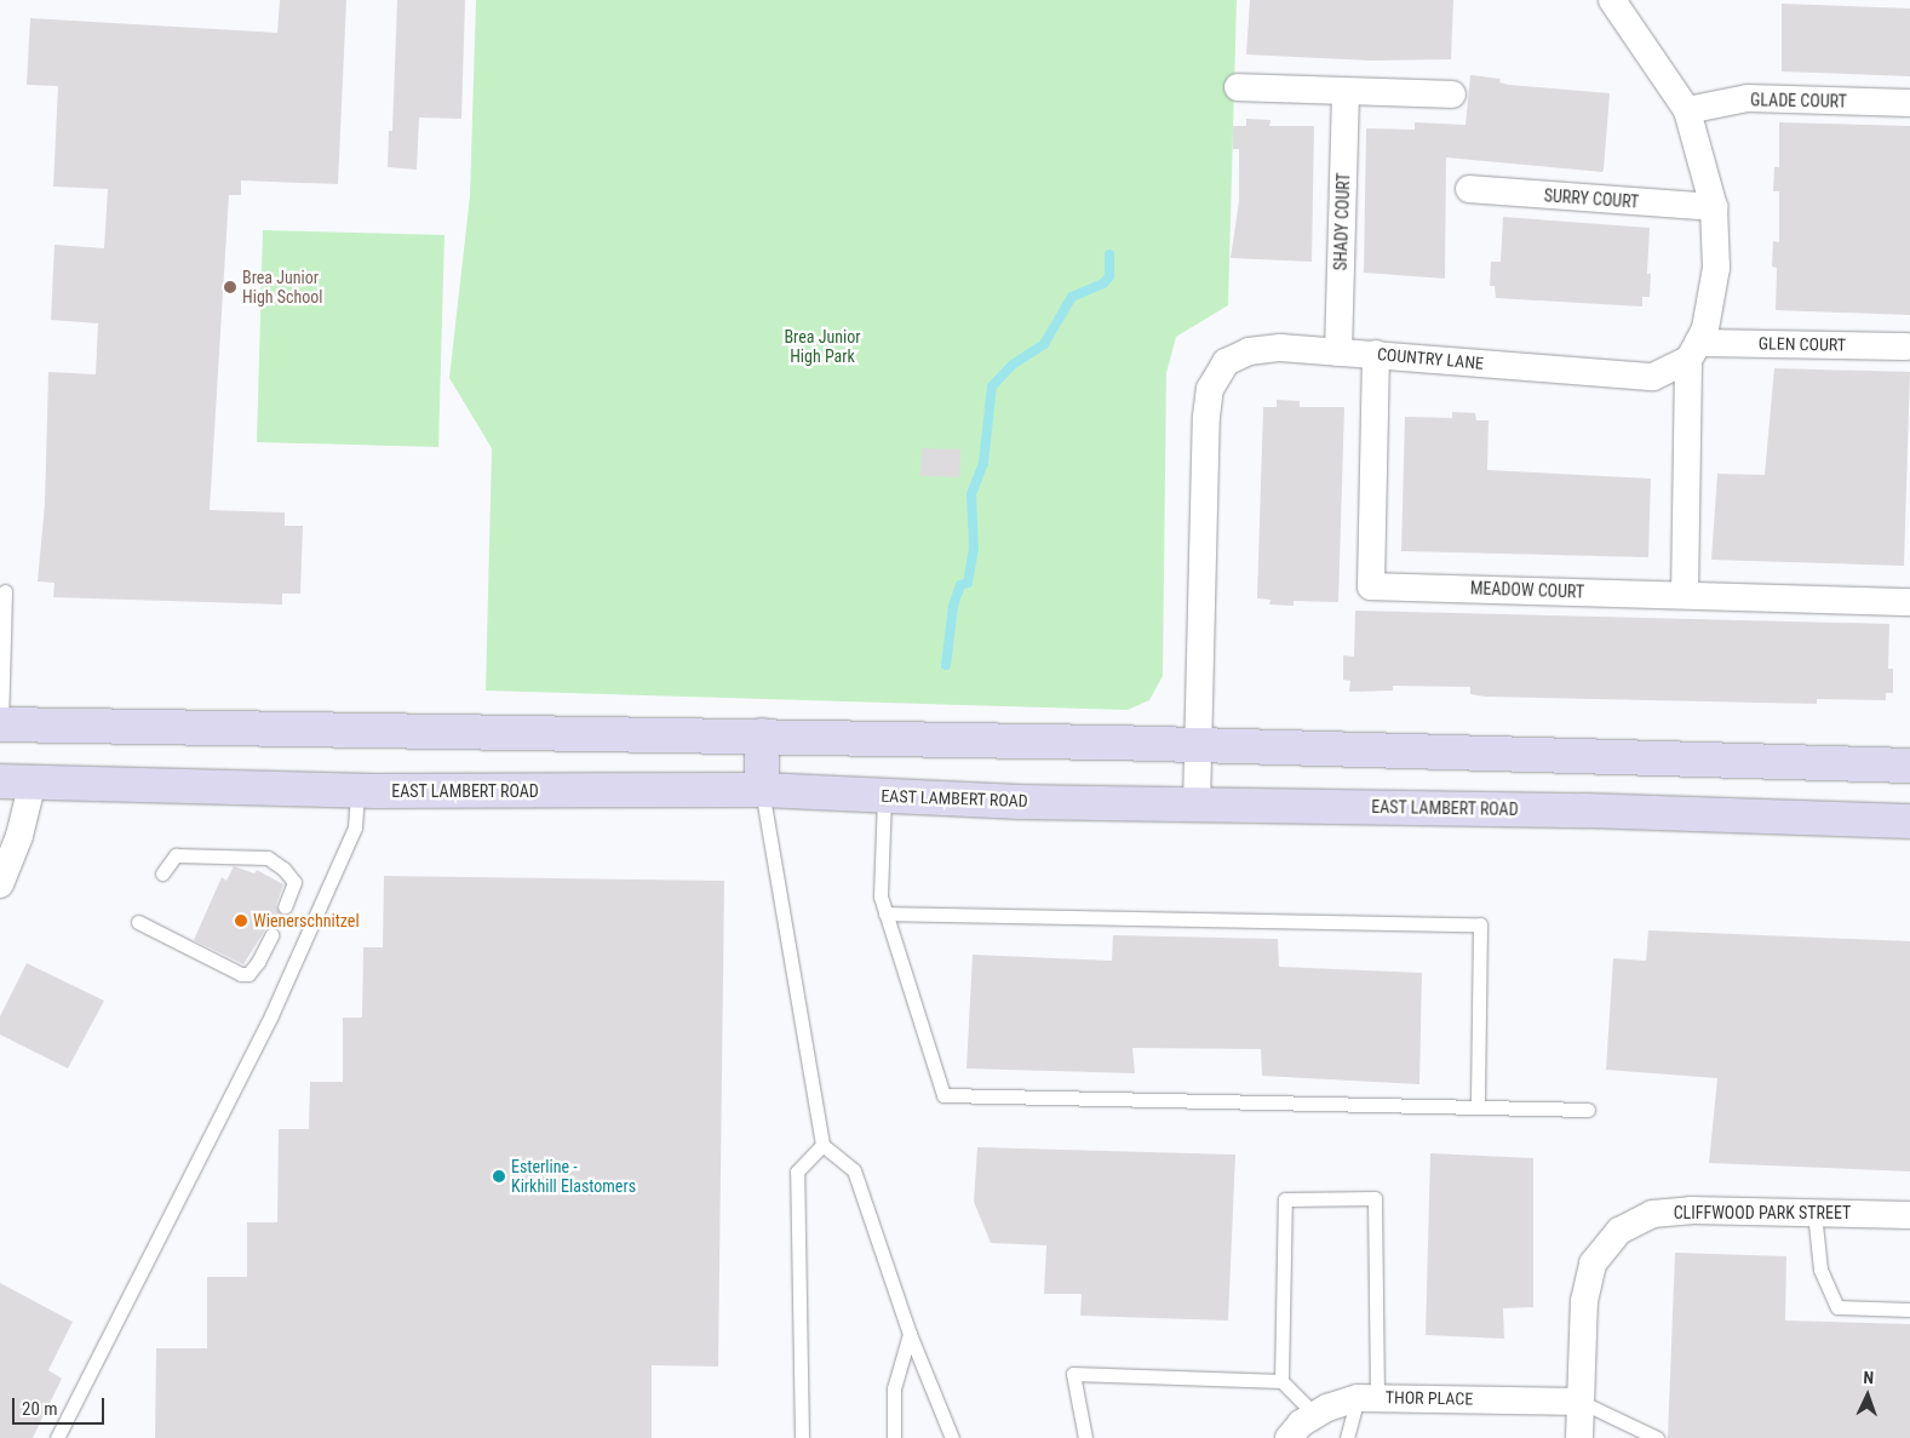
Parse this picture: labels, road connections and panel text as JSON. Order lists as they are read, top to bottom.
{
  "streets": {
    "main road": ["EAST LAMBERT ROAD"],
    "street": [
      "GLADE COURT",
      "SURRY COURT",
      "SHADY COURT",
      "GLEN COURT",
      "COUNTRY LANE",
      "MEADOW COURT",
      "CLIFFWOOD PARK STREET",
      "THOR PLACE"
    ]
  },
  "crossings": [
    ["SHADY COURT", "COUNTRY LANE"],
    ["GLEN COURT", "COUNTRY LANE"],
    ["COUNTRY LANE", "MEADOW COURT"],
    ["COUNTRY LANE", "EAST LAMBERT ROAD"],
    ["CLIFFWOOD PARK STREET", "THOR PLACE"]
  ],
  "parks": ["Brea Junior High Park"],
  "places": ["Brea Junior High School", "Wienerschnitzel", "Esterline - Kirkhill Elastomers"],
  "scale_bar": "20 m",
  "north": "top"
}
